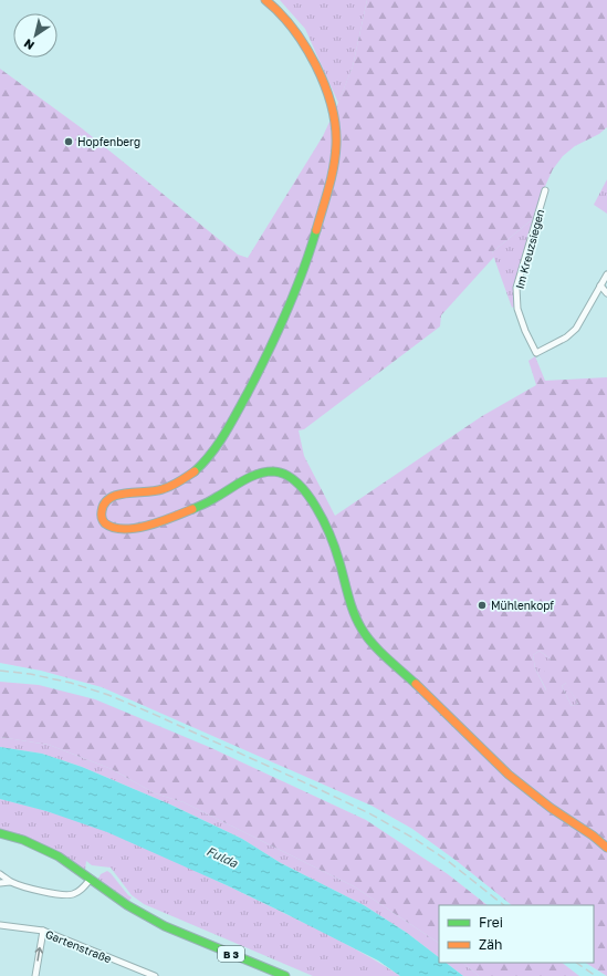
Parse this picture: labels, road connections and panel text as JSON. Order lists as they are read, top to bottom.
{
  "streets": {
    "street": ["Im Kreuzsiegen", "Gartenstraße", "B 3"]
  },
  "water": ["Fulda"],
  "places": ["Hopfenberg", "Mühlenkopf"],
  "legend": ["Frei", "Zäh"],
  "north": "bottom left"
}
